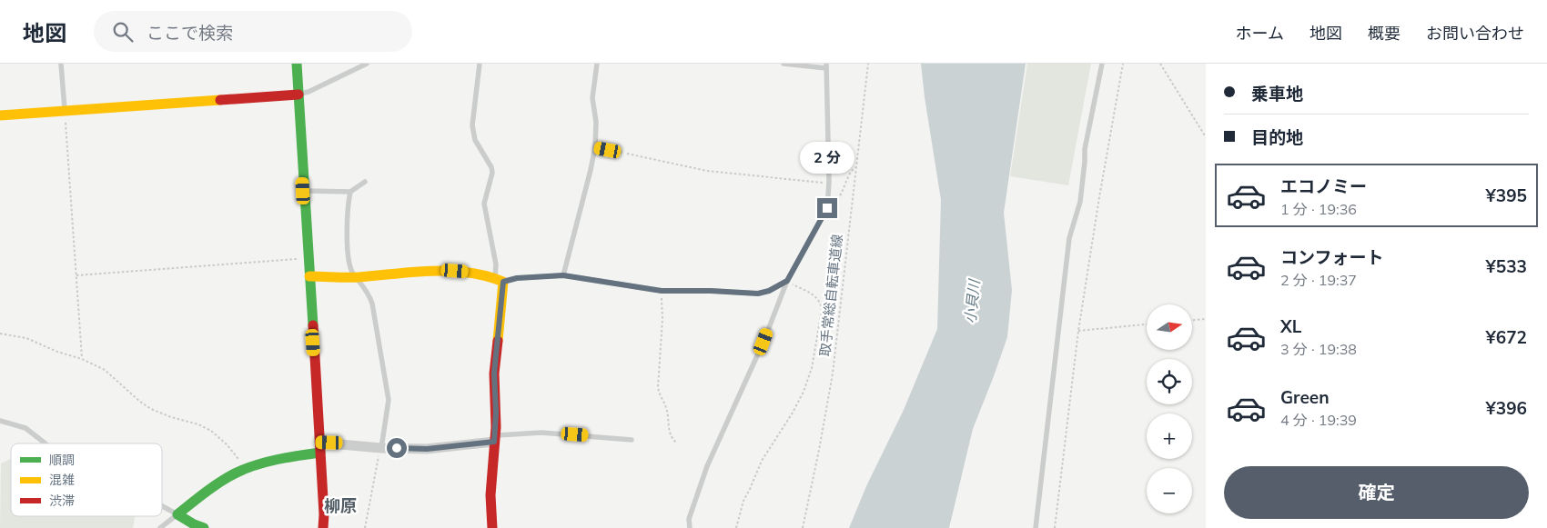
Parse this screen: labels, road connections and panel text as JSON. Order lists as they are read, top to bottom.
{
  "streets": {
    "path": ["取手常総自転車道線"]
  },
  "districts": ["柳原"],
  "water": ["小貝川"],
  "legend": ["順調", "混雑", "渋滞"],
  "north": "right",
  "page": {
    "header": "地図",
    "search": "ここで検索",
    "nav": [
      "ホーム",
      "地図",
      "概要",
      "お問い合わせ"
    ],
    "banner": ["乗車地", "目的地"],
    "bubble": "2 分",
    "list": [
      {
        "name": "エコノミー",
        "note": "1 分 · 19:36",
        "value": "¥395"
      },
      {
        "name": "コンフォート",
        "note": "2 分 · 19:37",
        "value": "¥533"
      },
      {
        "name": "XL",
        "note": "3 分 · 19:38",
        "value": "¥672"
      },
      {
        "name": "Green",
        "note": "4 分 · 19:39",
        "value": "¥396"
      }
    ],
    "map_buttons": ["+", "−"],
    "buttons": "確定"
  }
}
